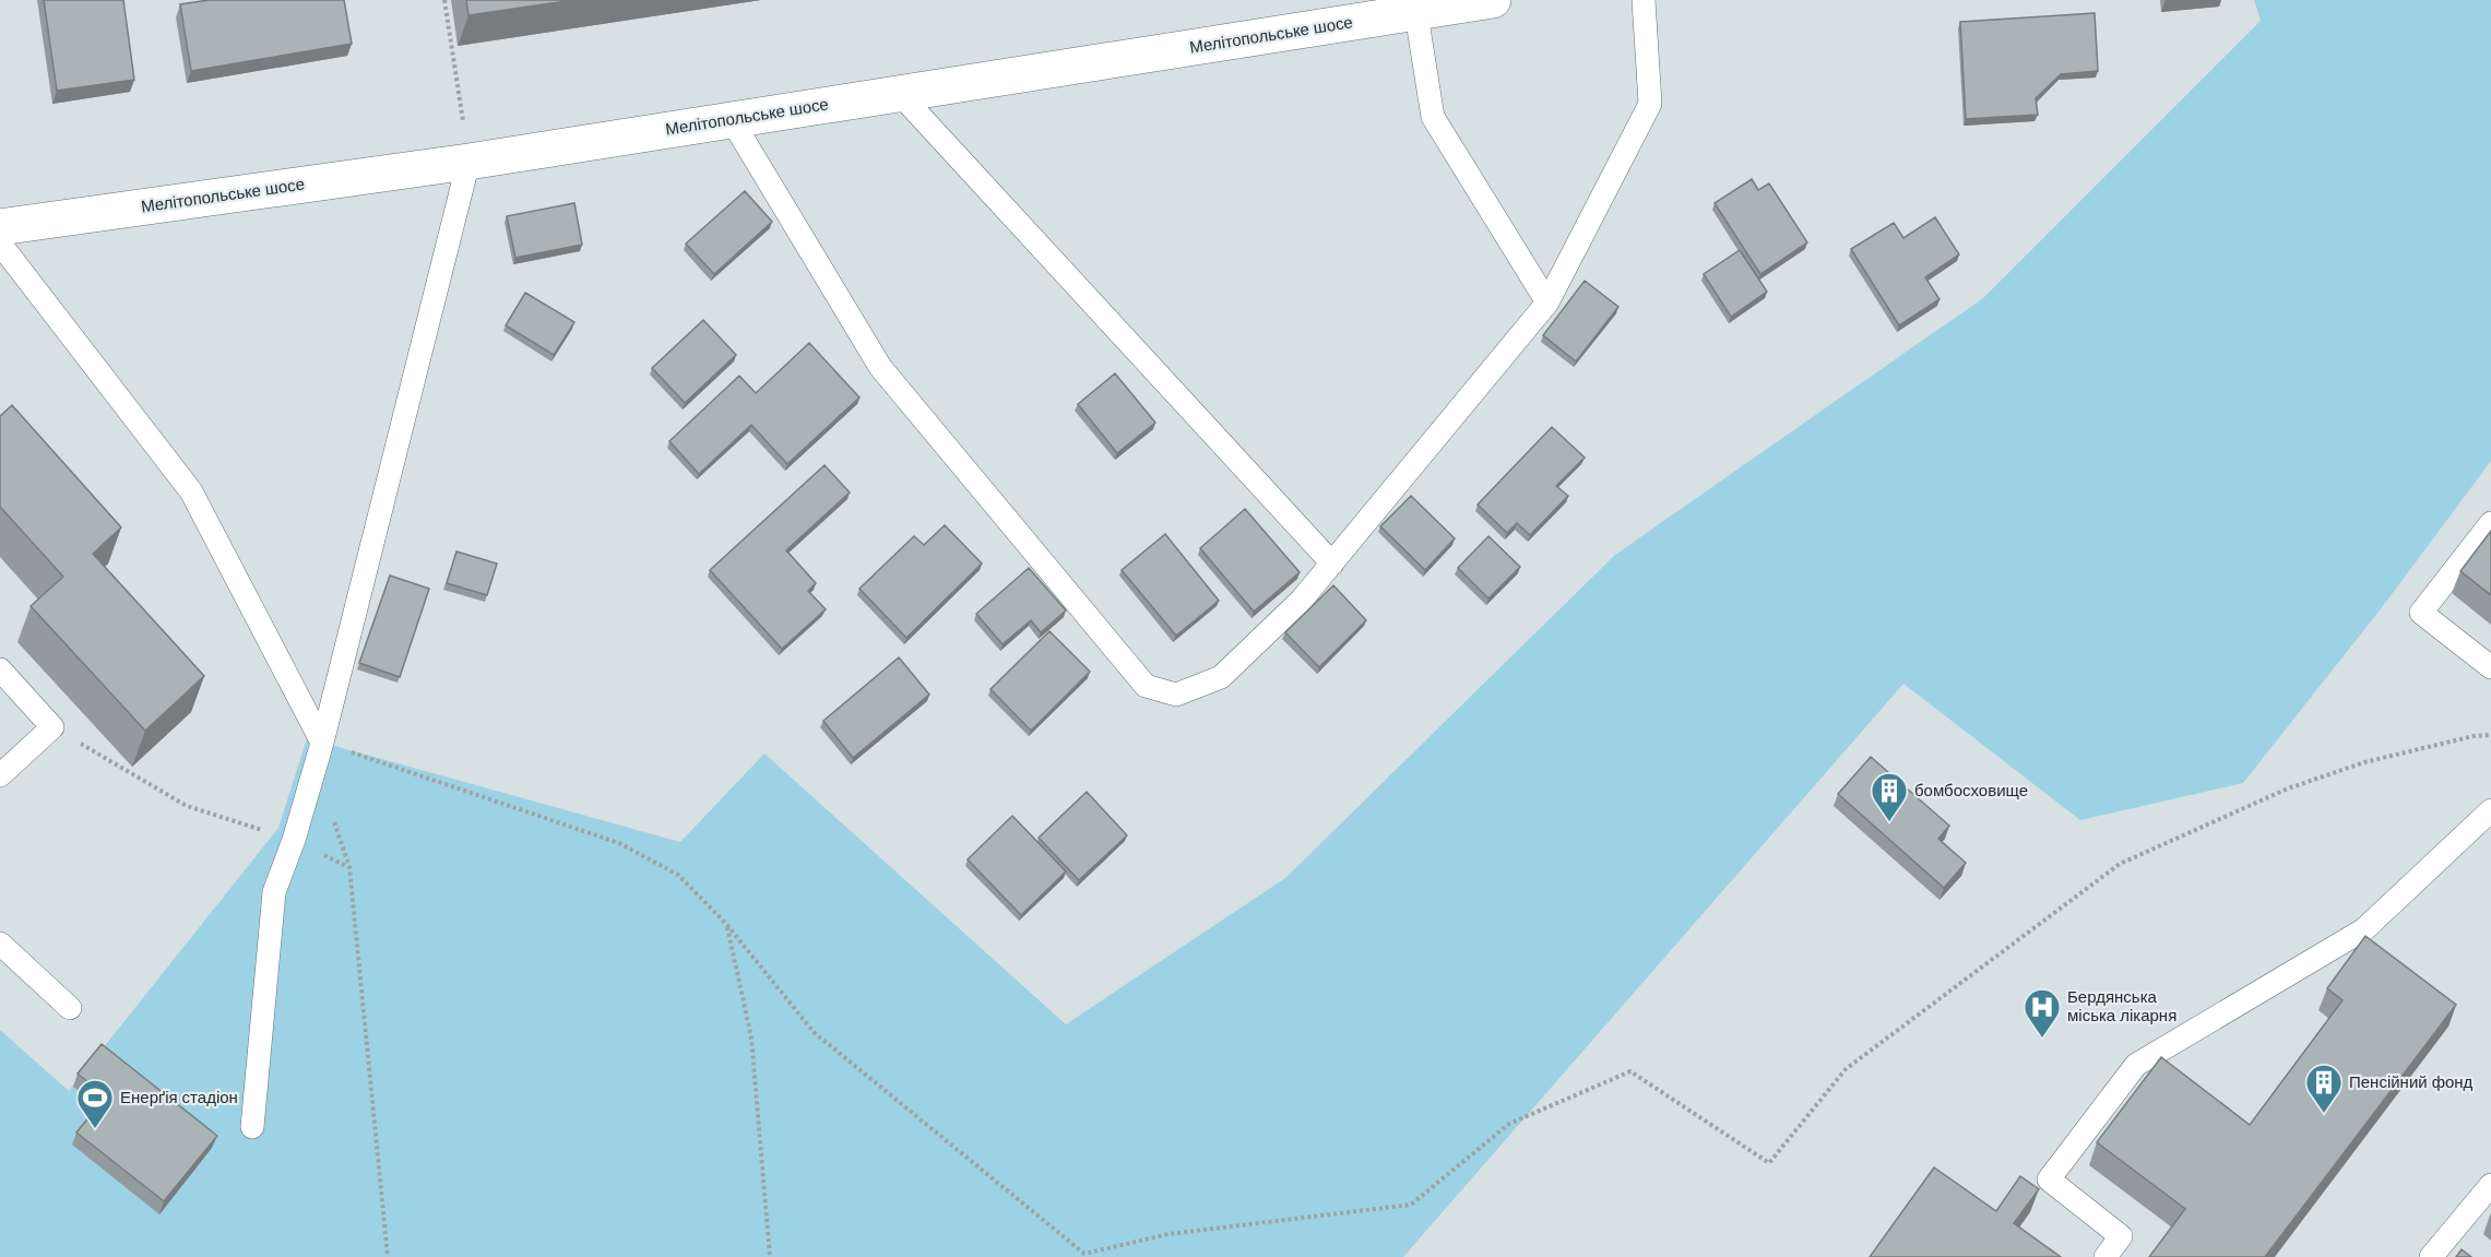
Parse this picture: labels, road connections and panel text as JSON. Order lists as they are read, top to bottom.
{
  "streets": {
    "main road": ["Мелітопольське шосе"]
  },
  "places": {
    "building": ["бомбосховище", "Пенсійний фонд"],
    "hospital": ["Бердянська міська лікарня"],
    "sports": ["Енерґія стадіон"]
  }
}
